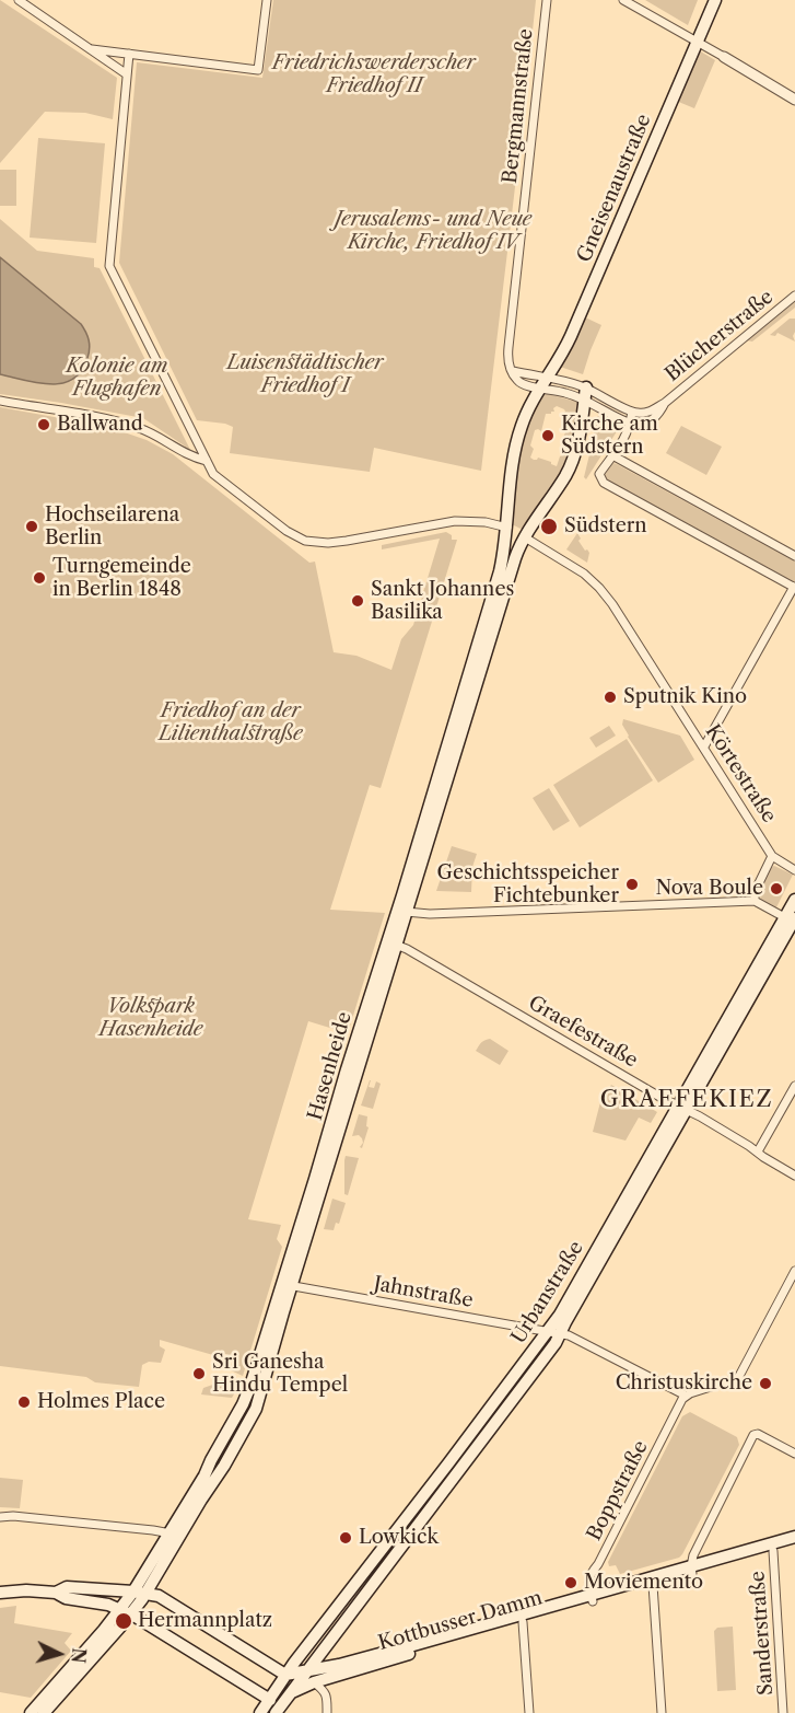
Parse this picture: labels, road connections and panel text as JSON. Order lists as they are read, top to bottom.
{
  "streets": {
    "main road": [
      "Gneisenaustraße",
      "Hasenheide",
      "Urbanstraße",
      "Kottbusser Damm"
    ],
    "street": [
      "Bergmannstraße",
      "Blücherstraße",
      "Körtestraße",
      "Graefestraße",
      "Jahnstraße",
      "Boppstraße",
      "Sanderstraße"
    ]
  },
  "crossings": [
    ["Körtestraße", "Hasenheide"],
    ["Graefestraße", "Hasenheide"],
    ["Graefestraße", "Urbanstraße"],
    ["Hasenheide", "Jahnstraße"],
    ["Jahnstraße", "Urbanstraße"],
    ["Jahnstraße", "Boppstraße"],
    ["Urbanstraße", "Kottbusser Damm"],
    ["Boppstraße", "Kottbusser Damm"],
    ["Kottbusser Damm", "Sanderstraße"]
  ],
  "districts": ["GRAEFEKIEZ"],
  "parks": [
    "Friedrichswerderscher Friedhof II",
    "Jerusalems- und Neue Kirche, Friedhof IV",
    "Luisenstädtischer Friedhof I",
    "Kolonie am Flughafen",
    "Friedhof an der Lilienthalstraße",
    "Volkspark Hasenheide"
  ],
  "places": [
    "Ballwand",
    "Kirche am Südstern",
    "Hochseilarena Berlin",
    "Südstern",
    "Turngemeinde in Berlin 1848",
    "Sankt Johannes Basilika",
    "Sputnik Kino",
    "Geschichtsspeicher Fichtebunker",
    "Nova Boule",
    "Sri Ganesha Hindu Tempel",
    "Christuskirche",
    "Holmes Place",
    "Lowkick",
    "Moviemento",
    "Hermannplatz"
  ],
  "north": "right"
}
